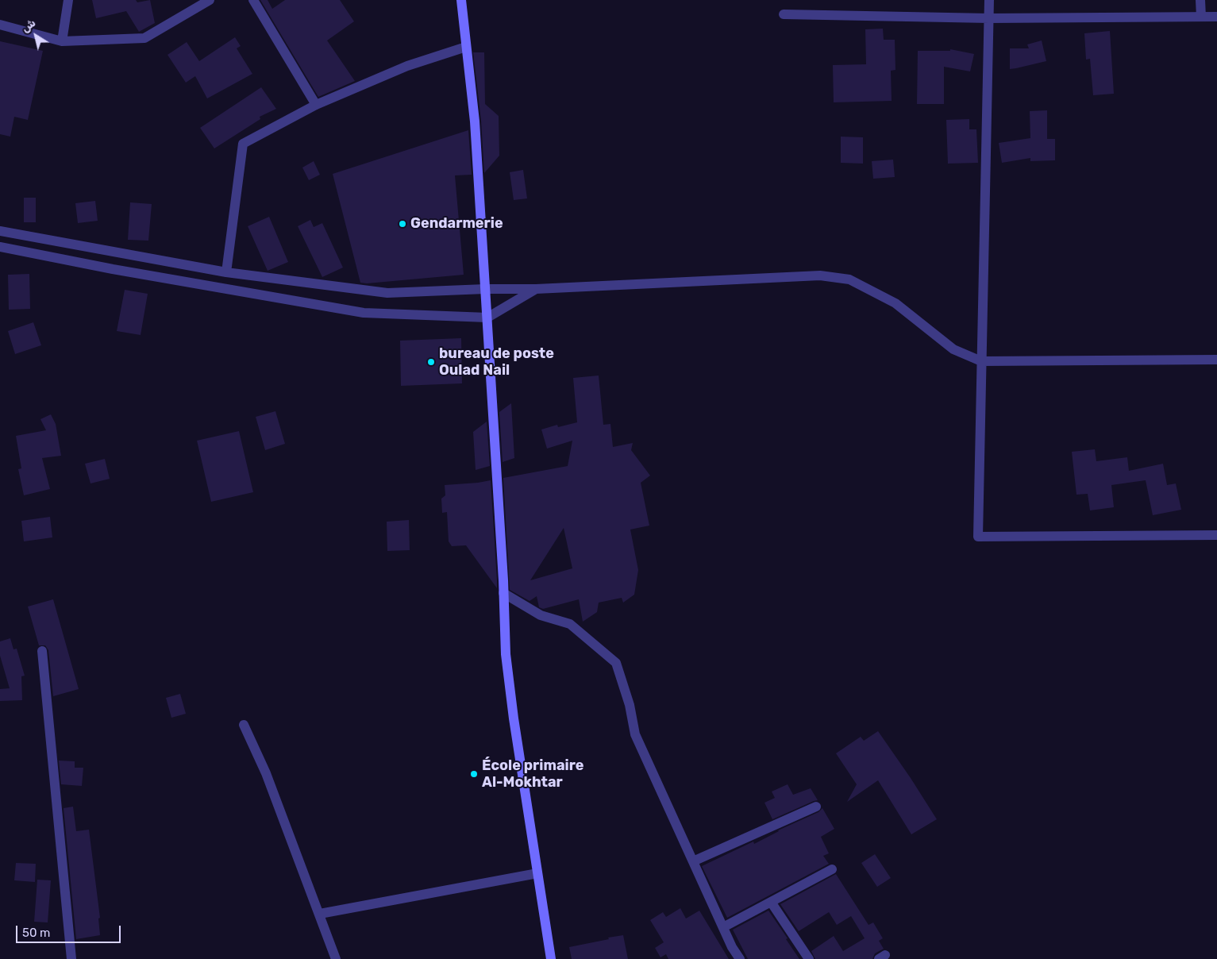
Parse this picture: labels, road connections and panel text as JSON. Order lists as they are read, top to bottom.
{
  "places": ["Gendarmerie", "bureau de poste Oulad Nail", "École primaire Al-Mokhtar"],
  "scale_bar": "50 m",
  "north": "top left"
}
